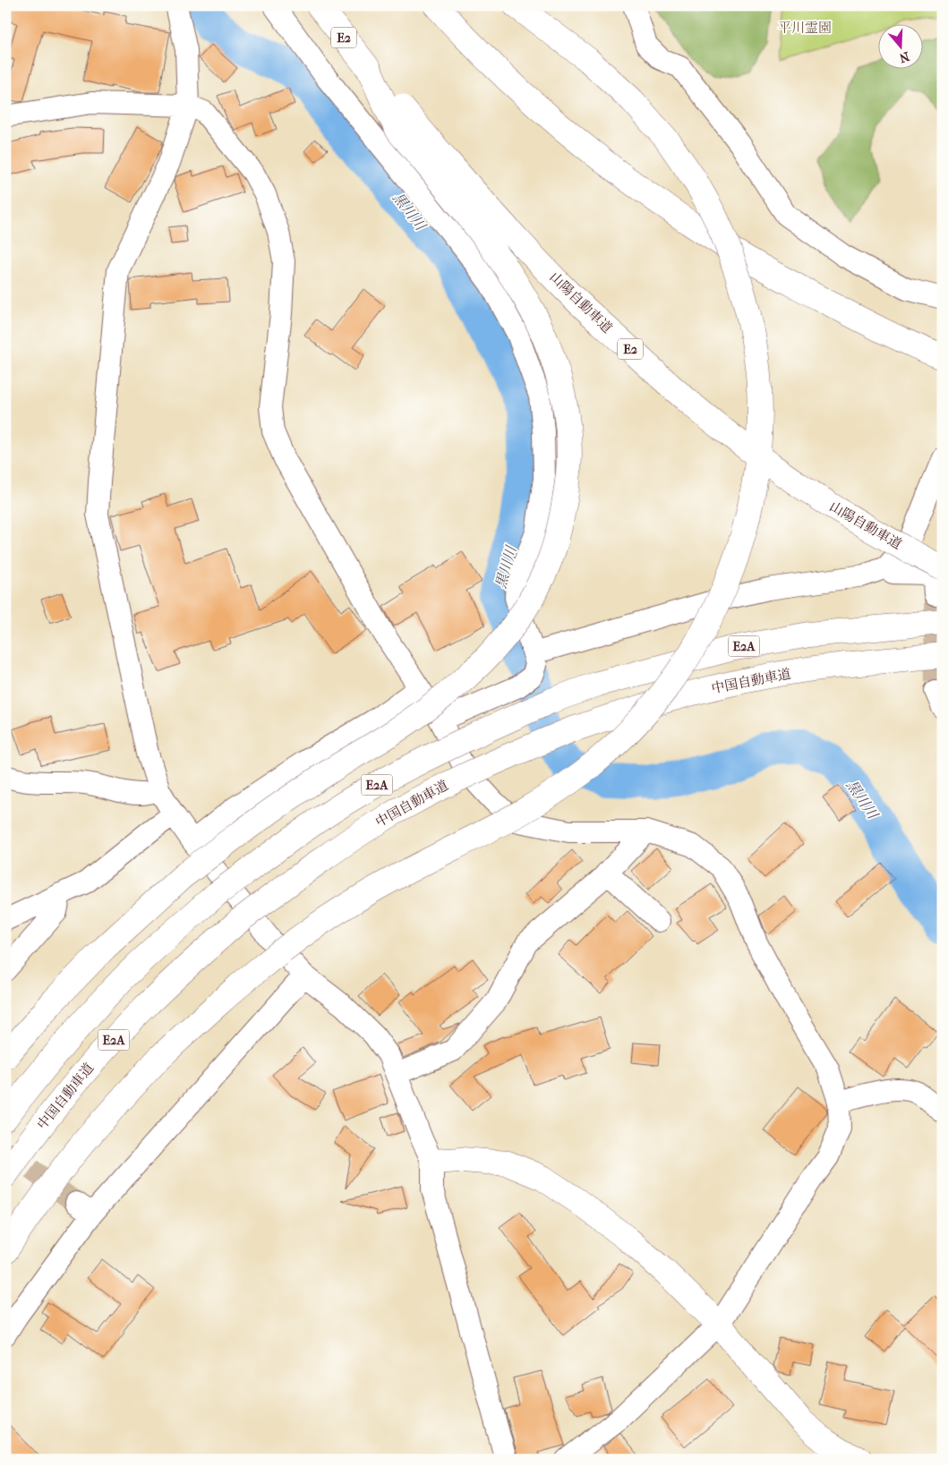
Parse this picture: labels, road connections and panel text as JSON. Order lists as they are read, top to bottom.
{
  "streets": {
    "main road": [
      "E2",
      "山陽自動車道",
      "E2A",
      "中国自動車道"
    ]
  },
  "water": ["黒川川"],
  "parks": ["平川霊園"],
  "north": "bottom"
}
